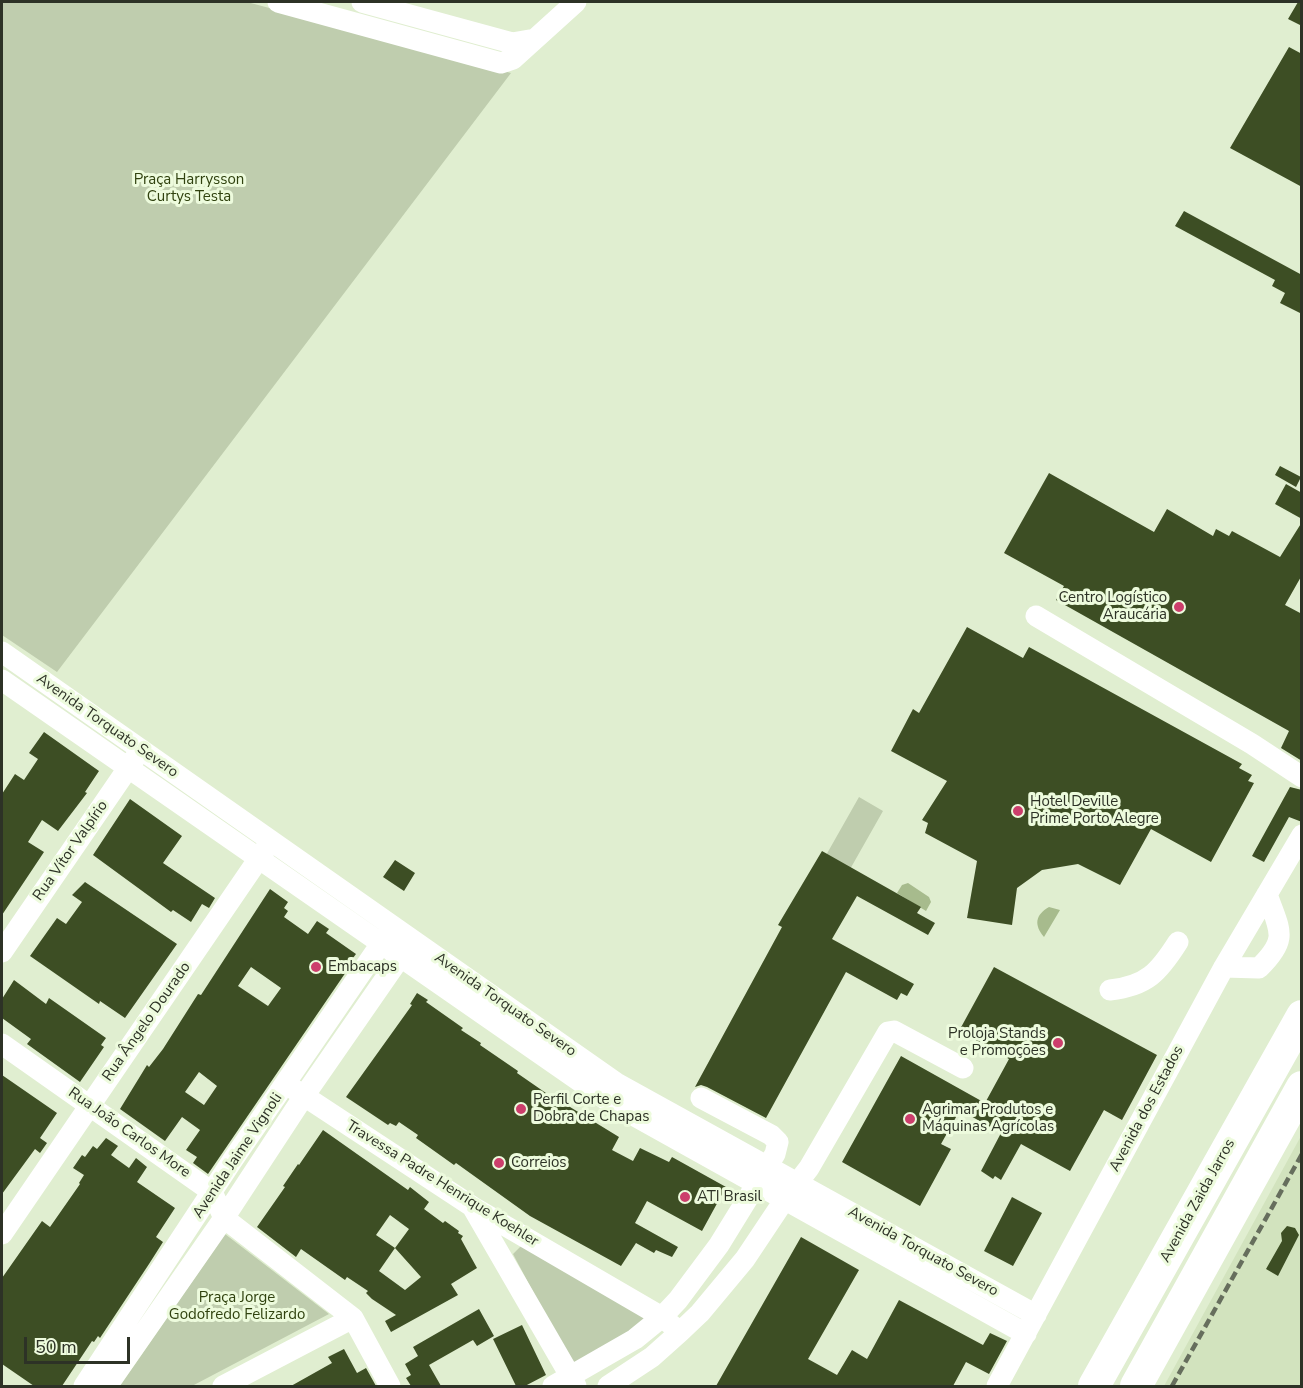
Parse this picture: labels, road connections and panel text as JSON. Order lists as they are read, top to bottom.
{
  "streets": {
    "highway": ["Avenida Zaida Jarros"],
    "street": [
      "Avenida Torquato Severo",
      "Rua Vítor Valpírio",
      "Rua Ângelo Dourado",
      "Avenida dos Estados",
      "Rua João Carlos More",
      "Avenida Jaime Vignoli",
      "Travessa Padre Henrique Koehler"
    ]
  },
  "crossings": [
    ["Avenida Torquato Severo", "Rua Vítor Valpírio"],
    ["Avenida Torquato Severo", "Rua Ângelo Dourado"],
    ["Avenida Torquato Severo", "Avenida dos Estados"],
    ["Avenida Torquato Severo", "Avenida Jaime Vignoli"],
    ["Rua Ângelo Dourado", "Rua João Carlos More"],
    ["Rua João Carlos More", "Avenida Jaime Vignoli"],
    ["Avenida Jaime Vignoli", "Travessa Padre Henrique Koehler"]
  ],
  "parks": ["Praça Harrysson Curtys Testa", "Praça Jorge Godofredo Felizardo"],
  "places": [
    "Centro Logístico Araucária",
    "Hotel Deville Prime Porto Alegre",
    "Embacaps",
    "Proloja Stands e Promoções",
    "Perfil Corte e Dobra de Chapas",
    "Agrimar Produtos e Máquinas Agrícolas",
    "Correios",
    "ATI Brasil"
  ],
  "scale_bar": "50 m"
}
